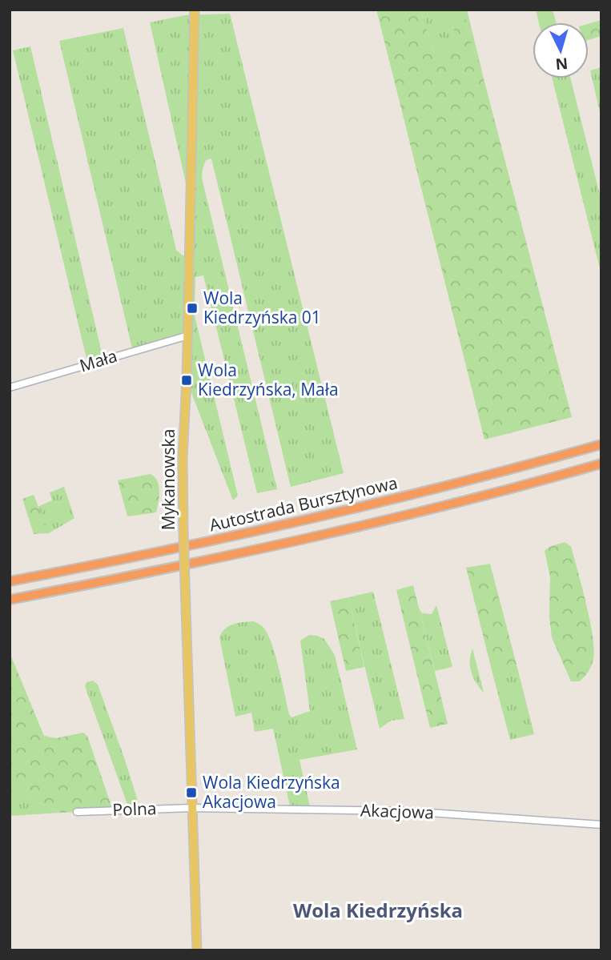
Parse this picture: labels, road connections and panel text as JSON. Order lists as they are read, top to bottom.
{
  "streets": {
    "highway": ["Autostrada Bursztynowa"],
    "main road": ["Mykanowska"],
    "street": ["Mała", "Polna", "Akacjowa"]
  },
  "crossings": [
    ["Mała", "Mykanowska"],
    ["Mykanowska", "Polna"],
    ["Mykanowska", "Akacjowa"],
    ["Polna", "Akacjowa"]
  ],
  "districts": ["Wola Kiedrzyńska"],
  "places": {
    "transit": ["Wola Kiedrzyńska 01", "Wola Kiedrzyńska, Mała", "Wola Kiedrzyńska Akacjowa"]
  },
  "north": "bottom"
}
